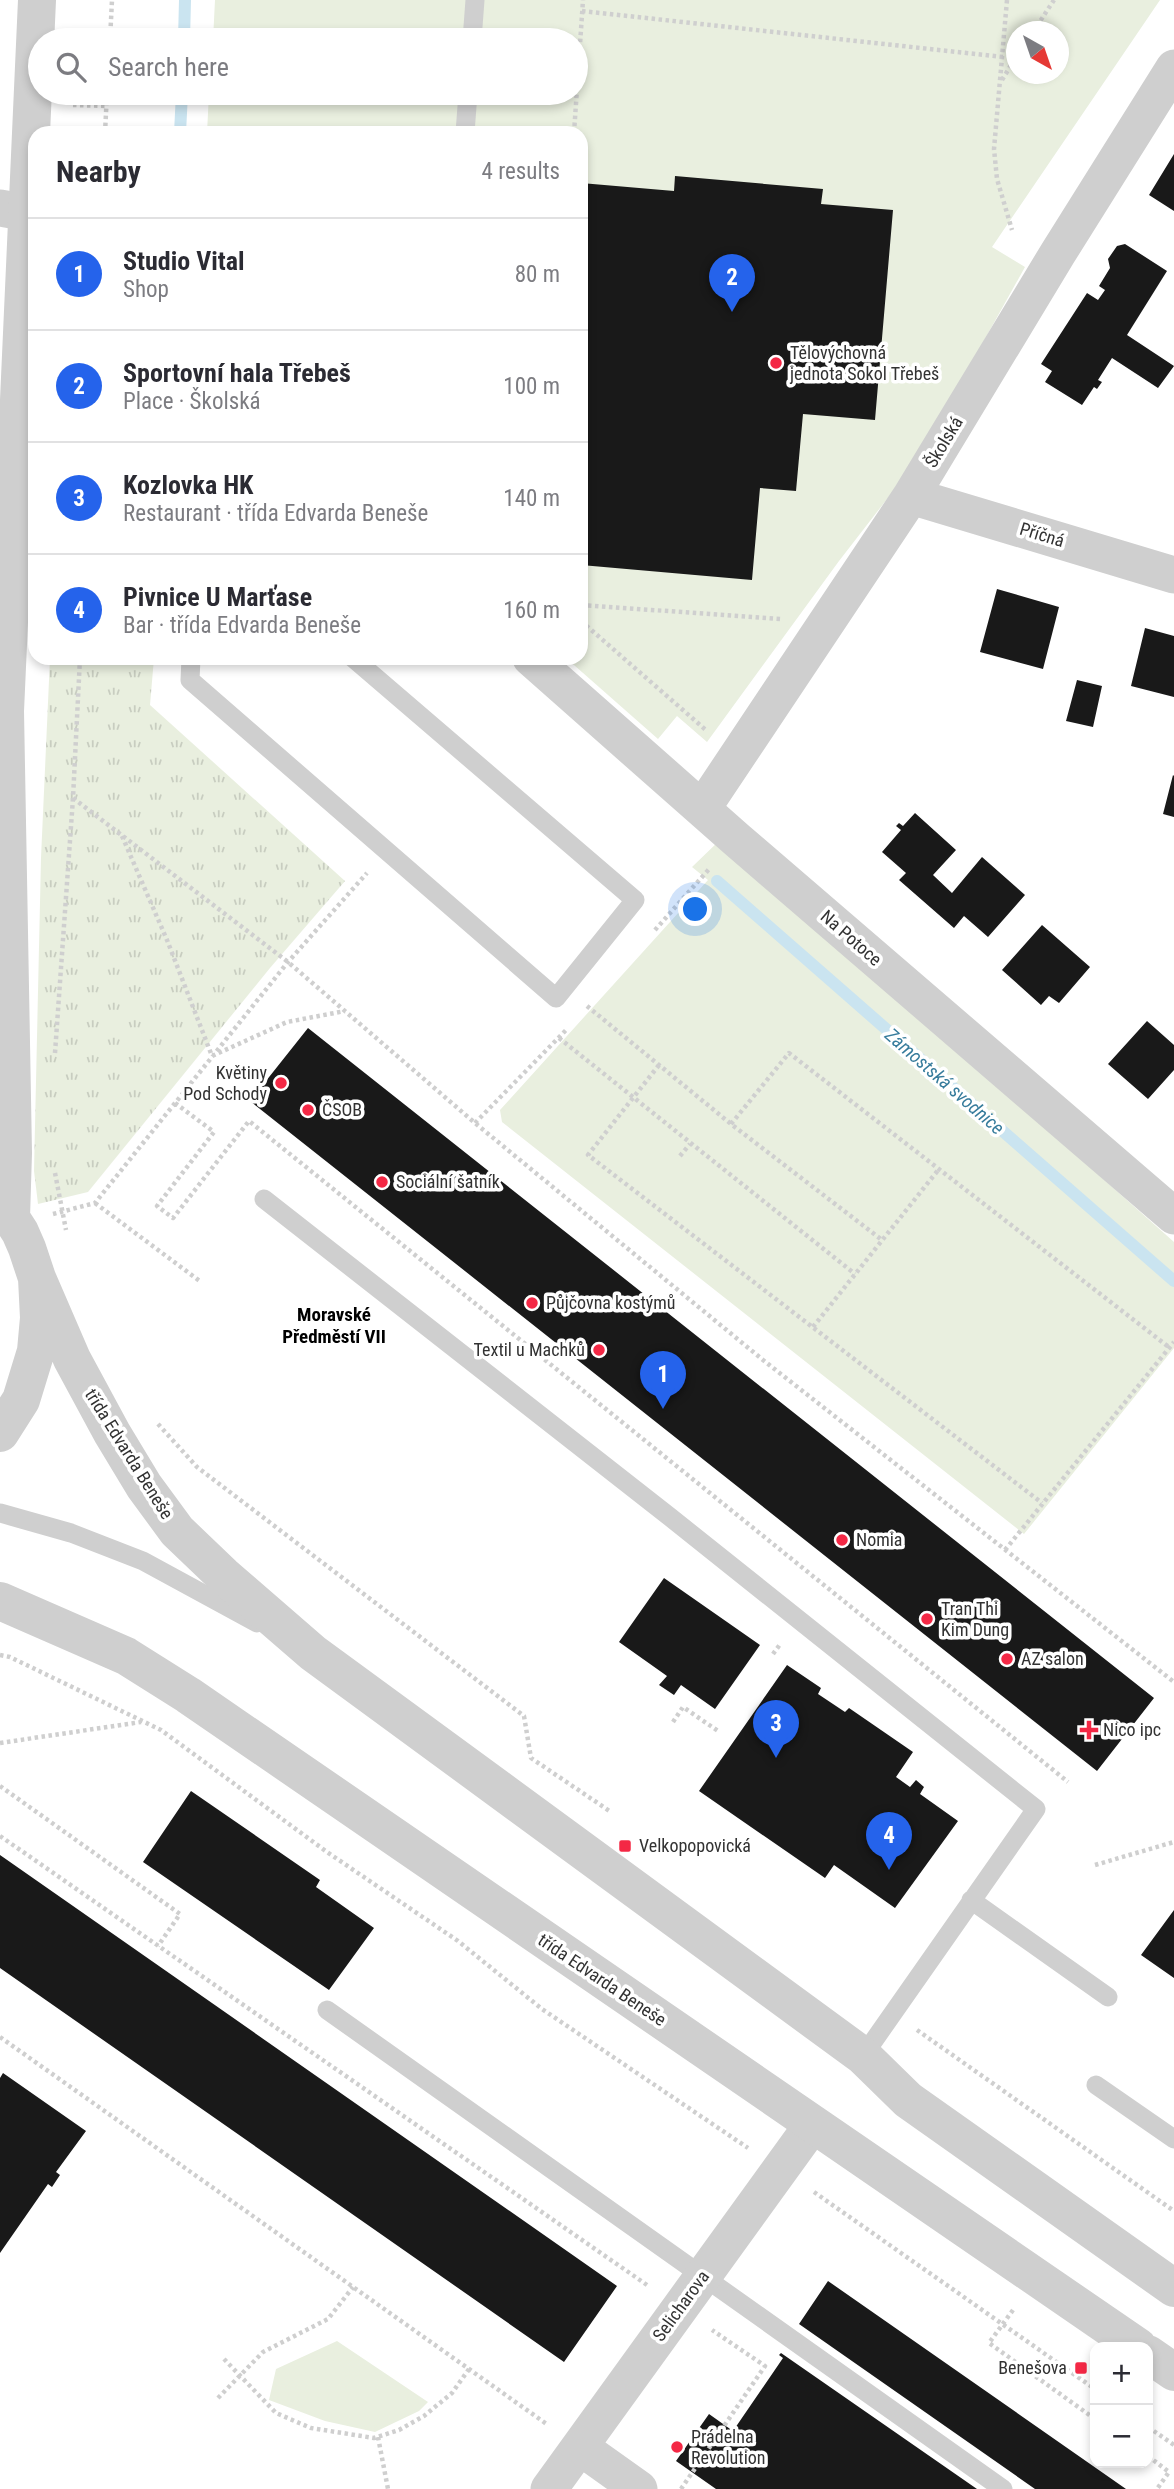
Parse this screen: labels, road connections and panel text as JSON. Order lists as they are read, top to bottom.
{
  "streets": {
    "street": [
      "Školská",
      "Příčná",
      "Na Potoce",
      "třída Edvarda Beneše",
      "Selicharova"
    ]
  },
  "crossings": [
    ["Školská", "Příčná"],
    ["Školská", "Na Potoce"],
    ["třída Edvarda Beneše", "Selicharova"]
  ],
  "districts": ["Moravské Předměstí VII"],
  "water": ["Zámostská svodnice"],
  "places": {
    "other": [
      "Tělovýchovná jednota Sokol Třebeš",
      "Květiny Pod Schody",
      "ČSOB",
      "Sociální šatník",
      "Půjčovna kostýmů",
      "Textil u Machků",
      "Nomia",
      "Tran Thi Kim Dung",
      "AZ salon",
      "Prádelna Revolution"
    ],
    "health": ["Nico ipc"],
    "transit": ["Velkopopovická", "Benešova"]
  },
  "north": "bottom right",
  "page": {
    "search": "Search here",
    "heading": ["Nearby", "4 results"],
    "list": [
      {
        "mark": "1",
        "name": "Studio Vital",
        "note": "Shop",
        "value": "80 m"
      },
      {
        "mark": "2",
        "name": "Sportovní hala Třebeš",
        "note": "Place · Školská",
        "value": "100 m"
      },
      {
        "mark": "3",
        "name": "Kozlovka HK",
        "note": "Restaurant · třída Edvarda Beneše",
        "value": "140 m"
      },
      {
        "mark": "4",
        "name": "Pivnice U Marťase",
        "note": "Bar · třída Edvarda Beneše",
        "value": "160 m"
      }
    ],
    "pins": [
      "2",
      "1",
      "3",
      "4"
    ],
    "map_buttons": ["+", "−"]
  }
}
